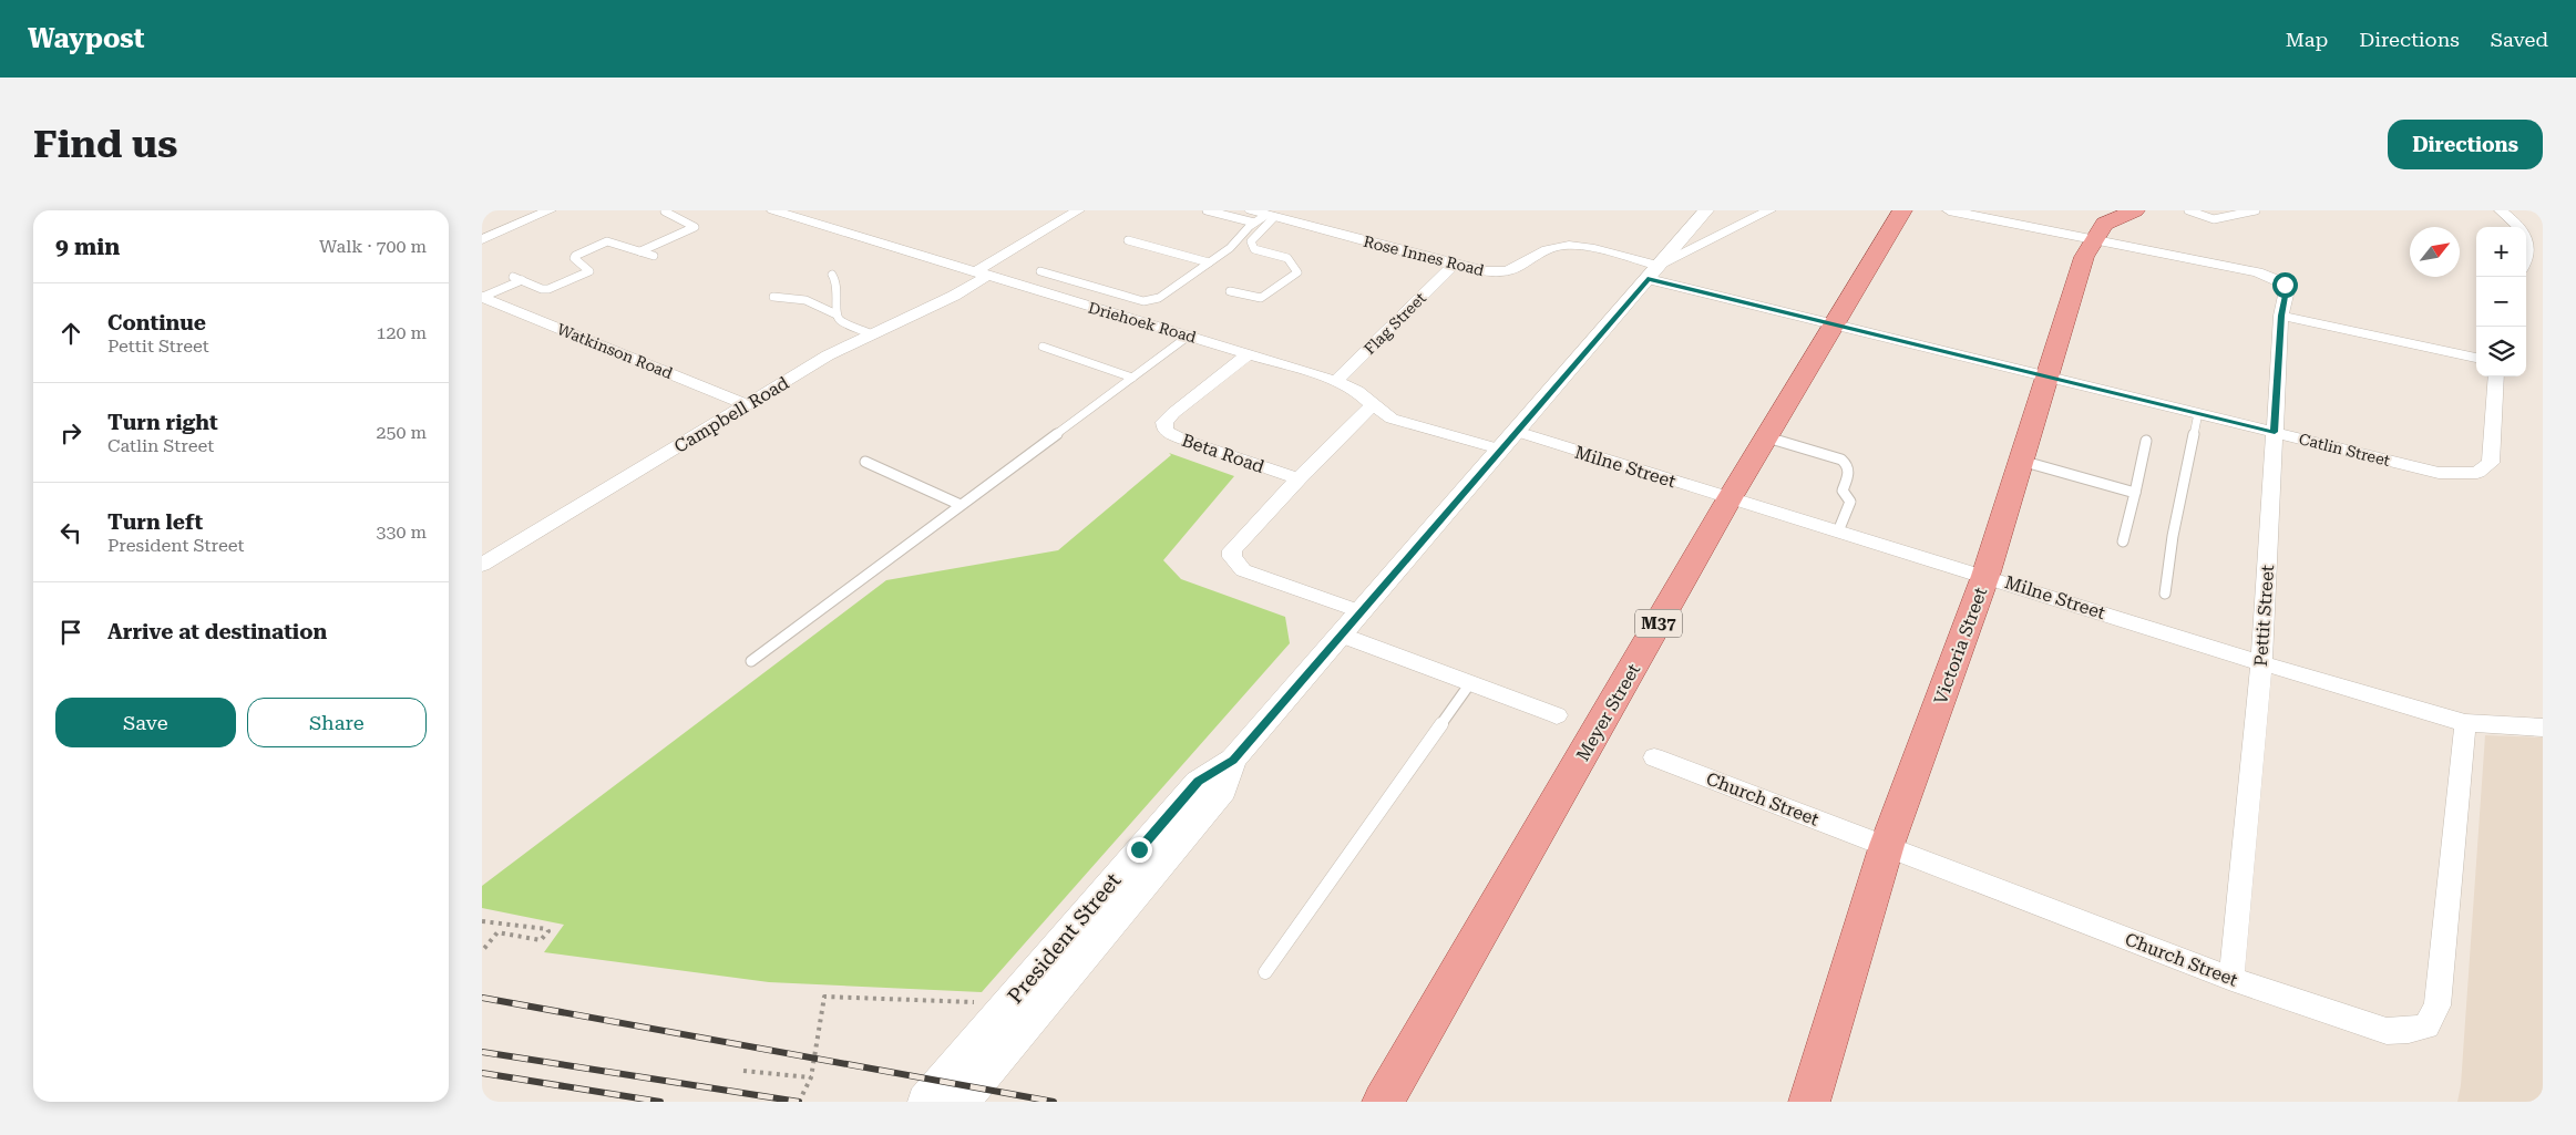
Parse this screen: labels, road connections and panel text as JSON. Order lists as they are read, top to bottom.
{
  "streets": {
    "main road": ["M37", "Victoria Street", "Meyer Street"],
    "street": [
      "Rose Innes Road",
      "Driehoek Road",
      "Flag Street",
      "Watkinson Road",
      "Campbell Road",
      "Catlin Street",
      "Beta Road",
      "Milne Street",
      "Pettit Street",
      "Church Street",
      "President Street"
    ]
  },
  "crossings": [
    ["Rose Innes Road", "Flag Street"],
    ["Rose Innes Road", "Catlin Street"],
    ["Rose Innes Road", "President Street"],
    ["Driehoek Road", "Flag Street"],
    ["Driehoek Road", "Campbell Road"],
    ["Driehoek Road", "Beta Road"],
    ["Driehoek Road", "President Street"],
    ["Watkinson Road", "Campbell Road"],
    ["Catlin Street", "Pettit Street"],
    ["Catlin Street", "Victoria Street"],
    ["Catlin Street", "Meyer Street"],
    ["Catlin Street", "President Street"],
    ["Milne Street", "Pettit Street"],
    ["Milne Street", "Victoria Street"],
    ["Milne Street", "Meyer Street"],
    ["Milne Street", "Church Street"],
    ["Milne Street", "President Street"],
    ["Pettit Street", "Victoria Street"],
    ["Pettit Street", "Church Street"],
    ["Victoria Street", "Church Street"]
  ],
  "north": "top right",
  "page": {
    "header": "Waypost",
    "nav": ["Map", "Directions", "Saved"],
    "buttons": [
      "Directions",
      ["Save", "Share"]
    ],
    "title": "Find us",
    "heading": ["9 min", "Walk · 700 m"],
    "map_buttons": ["+", "−"],
    "list": [
      ["Continue", "Pettit Street", "120 m"],
      ["Turn right", "Catlin Street", "250 m"],
      ["Turn left", "President Street", "330 m"],
      "Arrive at destination"
    ]
  }
}
